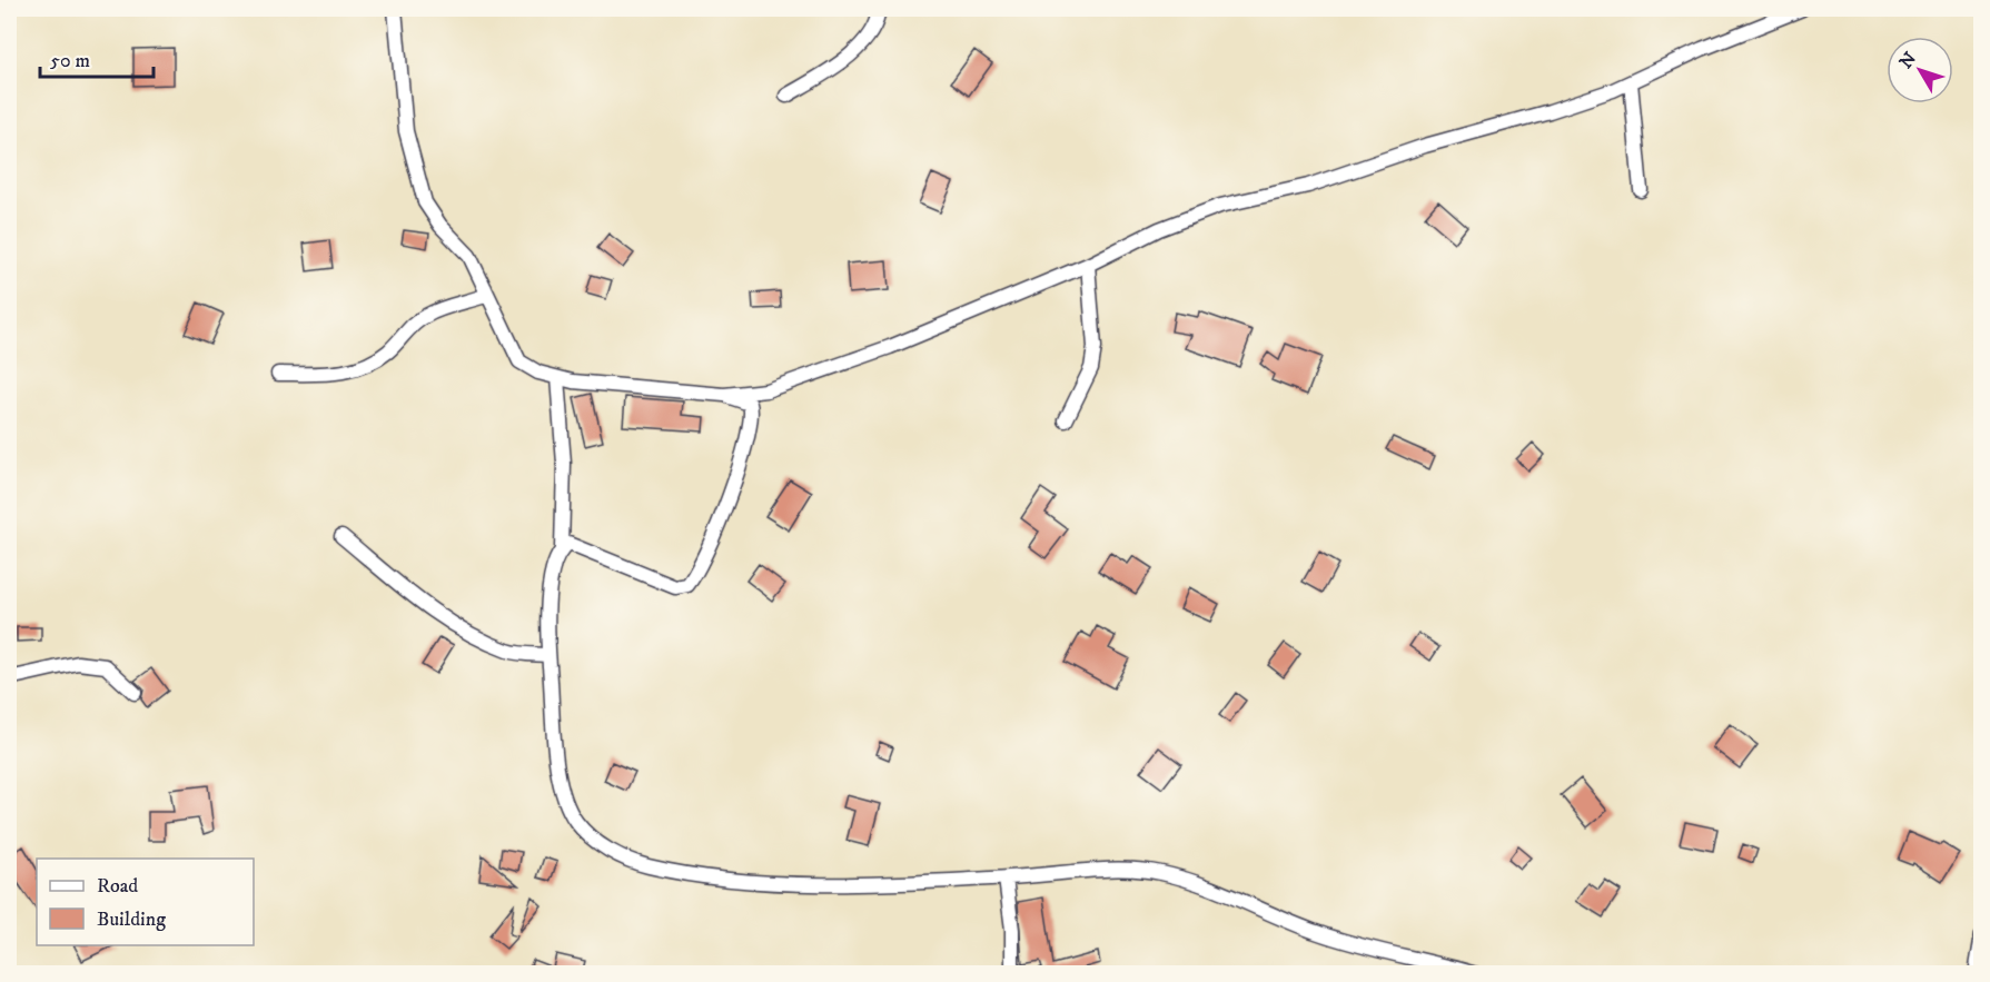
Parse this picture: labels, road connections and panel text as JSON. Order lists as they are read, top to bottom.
{
  "legend": ["Road", "Building"],
  "scale_bar": "50 m",
  "north": "top left"
}
